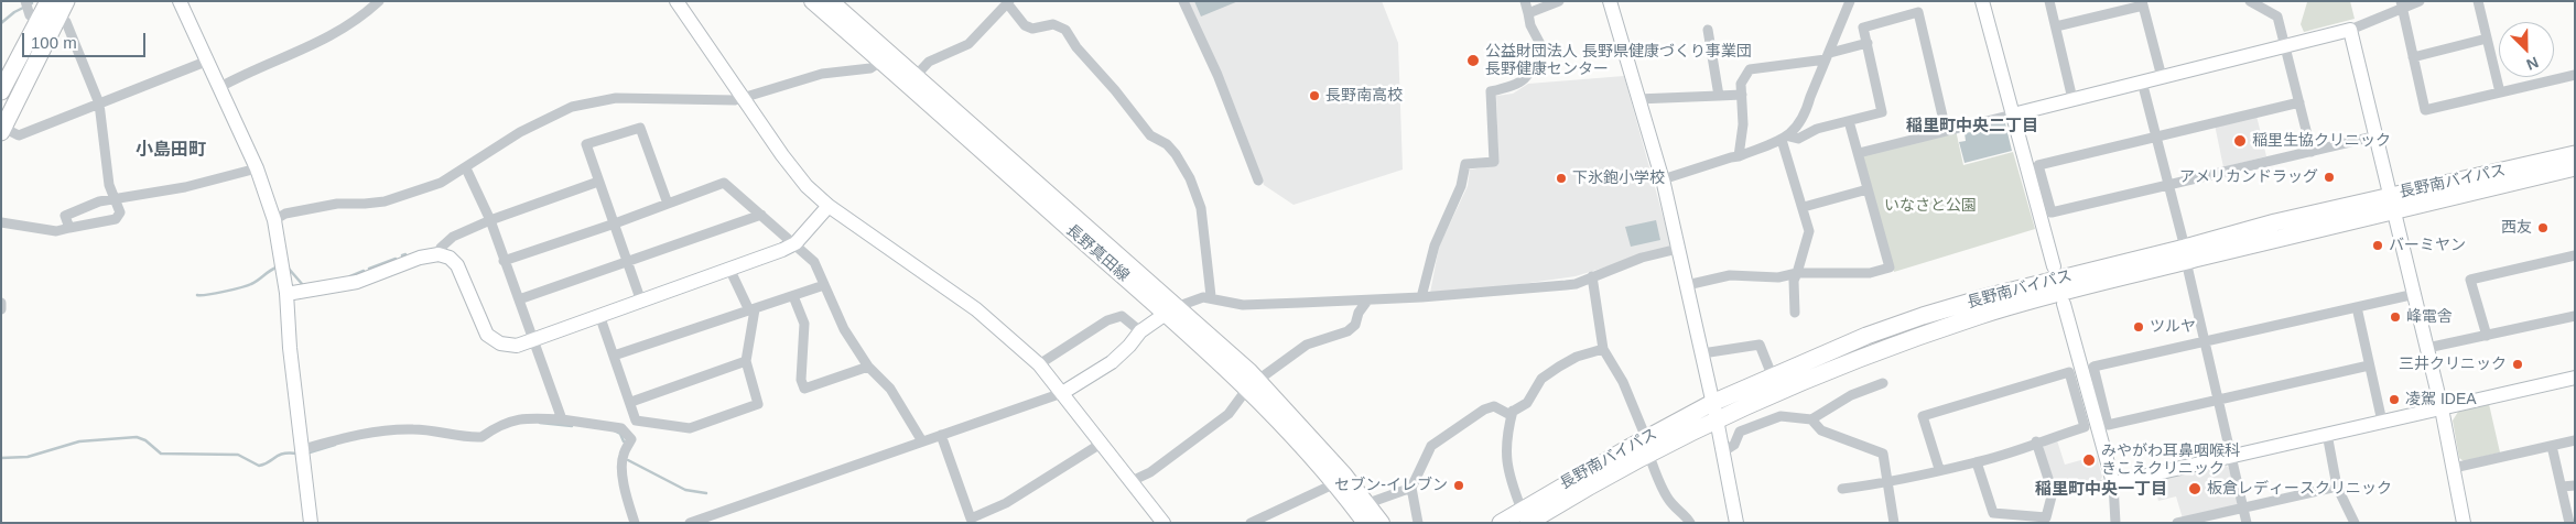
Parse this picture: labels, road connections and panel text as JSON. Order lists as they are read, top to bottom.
{
  "streets": {
    "highway": ["長野南バイパス"],
    "main road": ["長野真田線"]
  },
  "districts": ["稲里町中央二丁目", "小島田町", "稲里町中央一丁目"],
  "parks": ["いなさと公園"],
  "places": [
    "公益財団法人 長野県健康づくり事業団 長野健康センター",
    "長野南高校",
    "稲里生協クリニック",
    "アメリカンドラッグ",
    "下氷鉋小学校",
    "西友",
    "バーミヤン",
    "峰電舎",
    "ツルヤ",
    "三井クリニック",
    "凌駕 IDEA",
    "みやがわ耳鼻咽喉科 きこえクリニック",
    "セブン-イレブン",
    "板倉レディースクリニック"
  ],
  "scale_bar": "100 m",
  "north": "bottom right"
}
